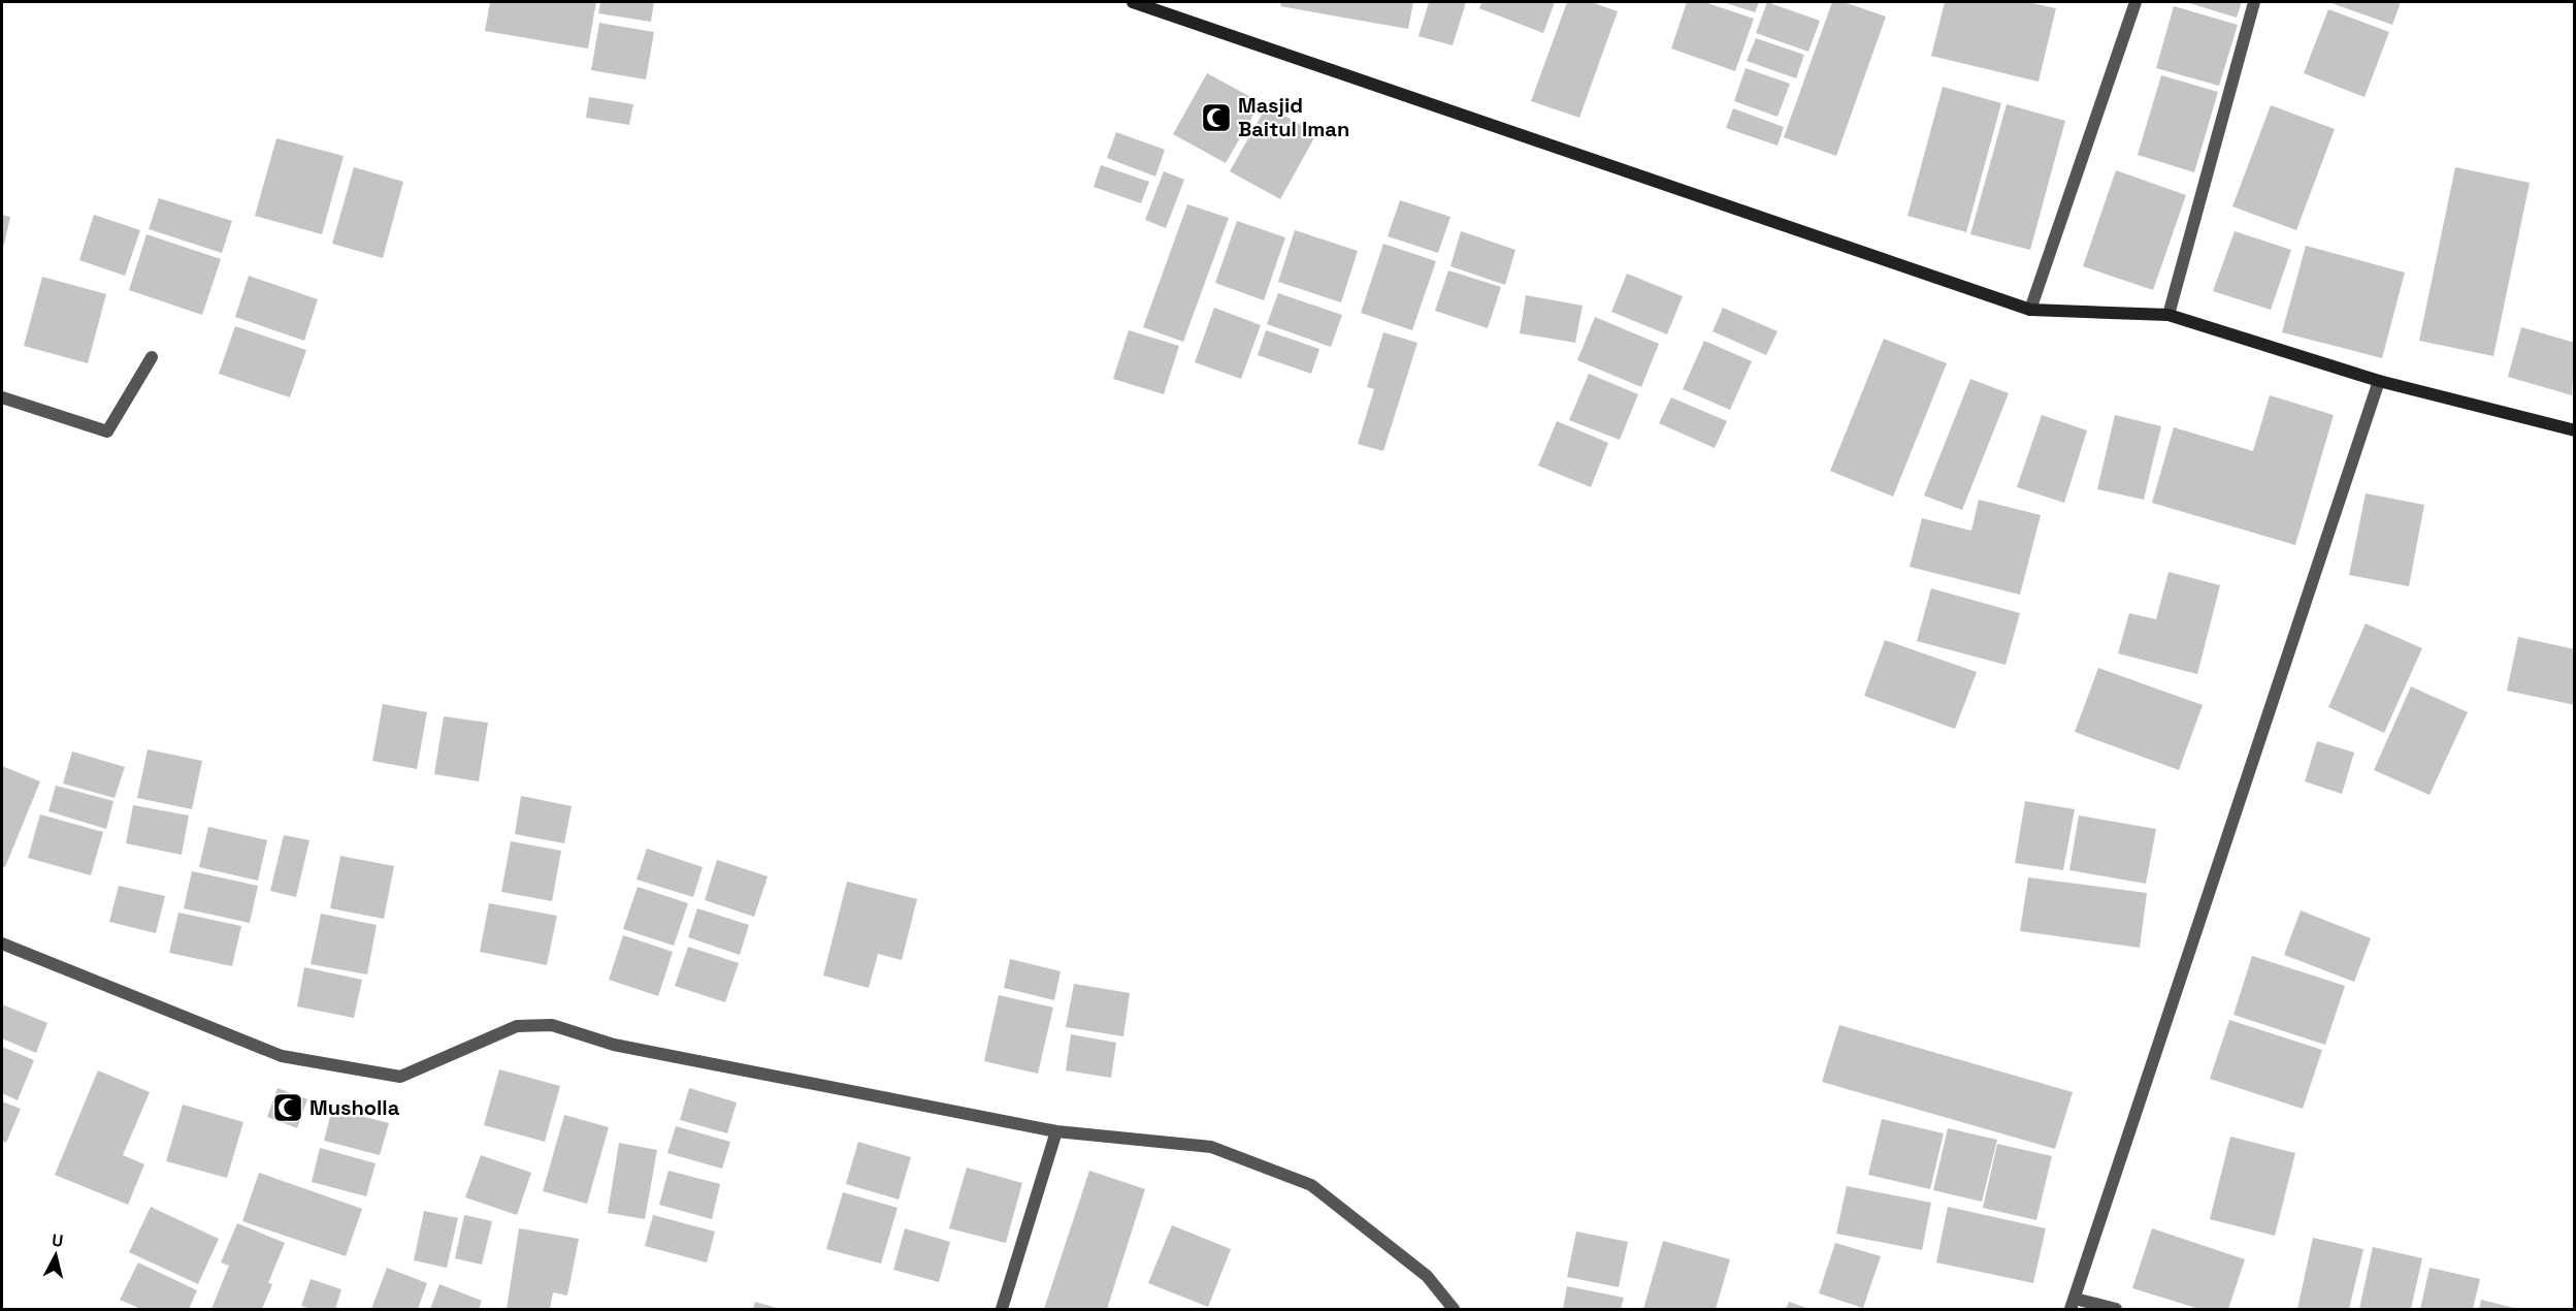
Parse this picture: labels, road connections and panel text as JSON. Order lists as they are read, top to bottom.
{
  "places": {
    "mosque": ["Masjid Baitul Iman", "Musholla"]
  },
  "north": "top"
}
